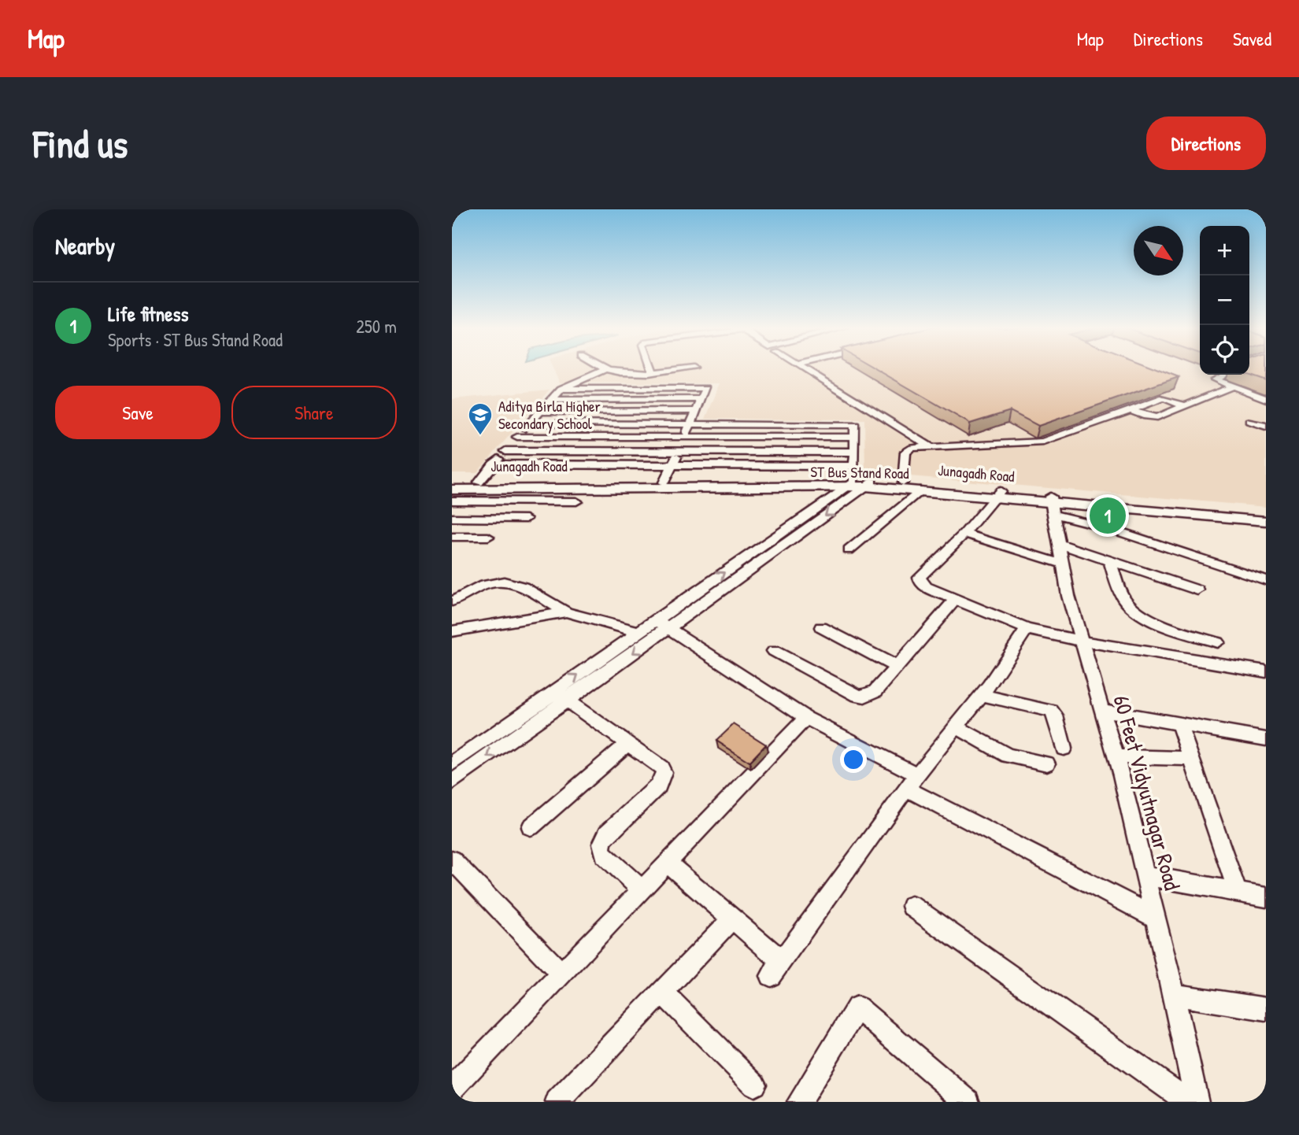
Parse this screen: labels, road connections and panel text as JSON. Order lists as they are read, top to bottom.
{
  "streets": {
    "main road": ["Junagadh Road", "ST Bus Stand Road"],
    "street": ["60 Feet Vidyutnagar Road"]
  },
  "crossings": [
    ["Junagadh Road", "ST Bus Stand Road"],
    ["ST Bus Stand Road", "60 Feet Vidyutnagar Road"]
  ],
  "places": {
    "school or university": ["Aditya Birla Higher Secondary School"]
  },
  "north": "bottom right",
  "page": {
    "header": "Map",
    "nav": ["Map", "Directions", "Saved"],
    "buttons": [
      "Directions",
      ["Save", "Share"]
    ],
    "title": "Find us",
    "heading": "Nearby",
    "map_buttons": ["+", "−"],
    "list": [
      {
        "mark": "1",
        "name": "Life fitness",
        "note": "Sports · ST Bus Stand Road",
        "value": "250 m"
      }
    ],
    "pins": "1"
  }
}
